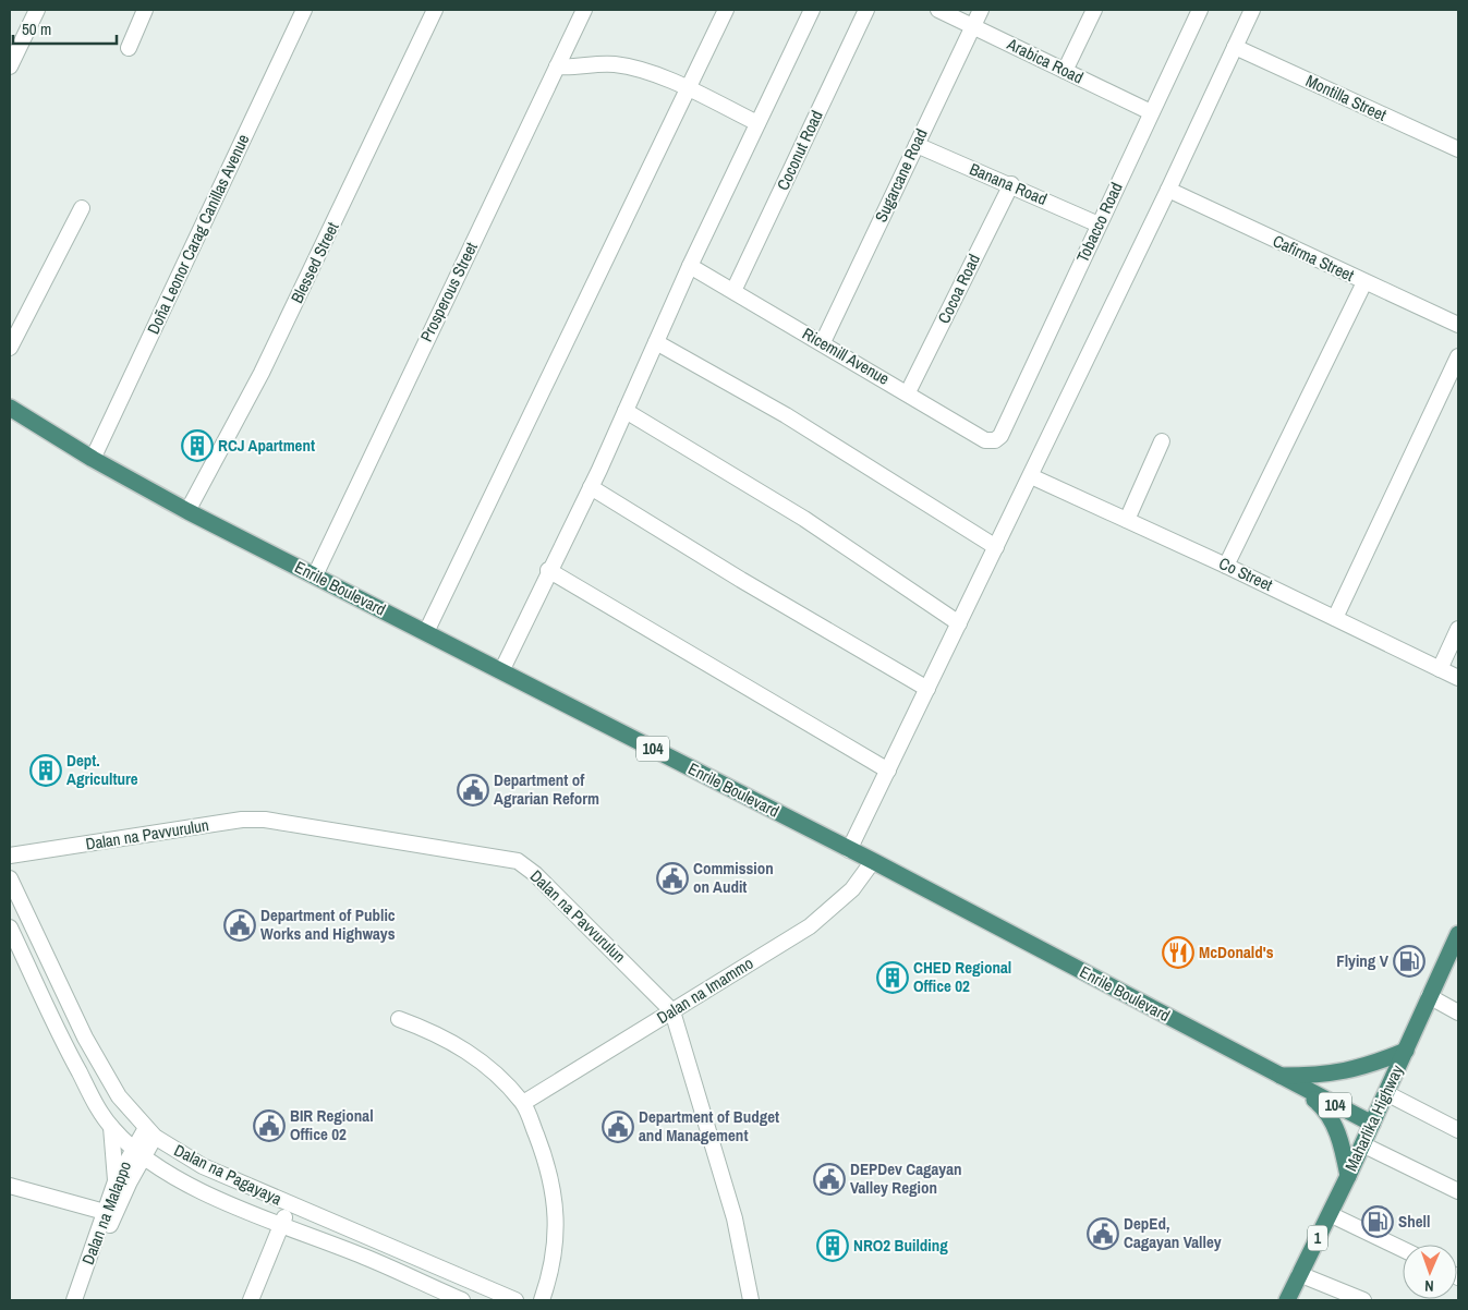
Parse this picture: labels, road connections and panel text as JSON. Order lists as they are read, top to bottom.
{
  "streets": {
    "highway": [
      "Enrile Boulevard",
      "104",
      "Maharlika Highway",
      "1"
    ],
    "street": [
      "Arabica Road",
      "Montilla Street",
      "Coconut Road",
      "Sugarcane Road",
      "Banana Road",
      "Tobacco Road",
      "Doña Leonor Carag Canillas Avenue",
      "Cafirma Street",
      "Blessed Street",
      "Cocoa Road",
      "Prosperous Street",
      "Ricemill Avenue",
      "Co Street",
      "Dalan na Pavvurulun",
      "Dalan na Imammo",
      "Dalan na Pagayaya",
      "Dalan na Malappo"
    ]
  },
  "crossings": [
    ["Arabica Road", "Sugarcane Road"],
    ["Arabica Road", "Tobacco Road"],
    ["Coconut Road", "Ricemill Avenue"],
    ["Sugarcane Road", "Banana Road"],
    ["Sugarcane Road", "Ricemill Avenue"],
    ["Banana Road", "Tobacco Road"],
    ["Banana Road", "Cocoa Road"],
    ["Tobacco Road", "Ricemill Avenue"],
    ["Doña Leonor Carag Canillas Avenue", "Enrile Boulevard"],
    ["Blessed Street", "Enrile Boulevard"],
    ["Cocoa Road", "Ricemill Avenue"],
    ["Prosperous Street", "Enrile Boulevard"],
    ["Enrile Boulevard", "Dalan na Imammo"],
    ["Enrile Boulevard", "Maharlika Highway"],
    ["Dalan na Pavvurulun", "Dalan na Imammo"],
    ["Dalan na Pagayaya", "Dalan na Malappo"]
  ],
  "places": {
    "building": [
      "RCJ Apartment",
      "Dept. Agriculture",
      "CHED Regional Office 02",
      "NRO2 Building"
    ],
    "public building": [
      "Department of Agrarian Reform",
      "Commission on Audit",
      "Department of Public Works and Highways",
      "BIR Regional Office 02",
      "Department of Budget and Management",
      "DEPDev Cagayan Valley Region",
      "DepEd, Cagayan Valley"
    ],
    "restaurant": ["McDonald's"],
    "fuel station": ["Flying V", "Shell"]
  },
  "scale_bar": "50 m",
  "north": "bottom"
}
